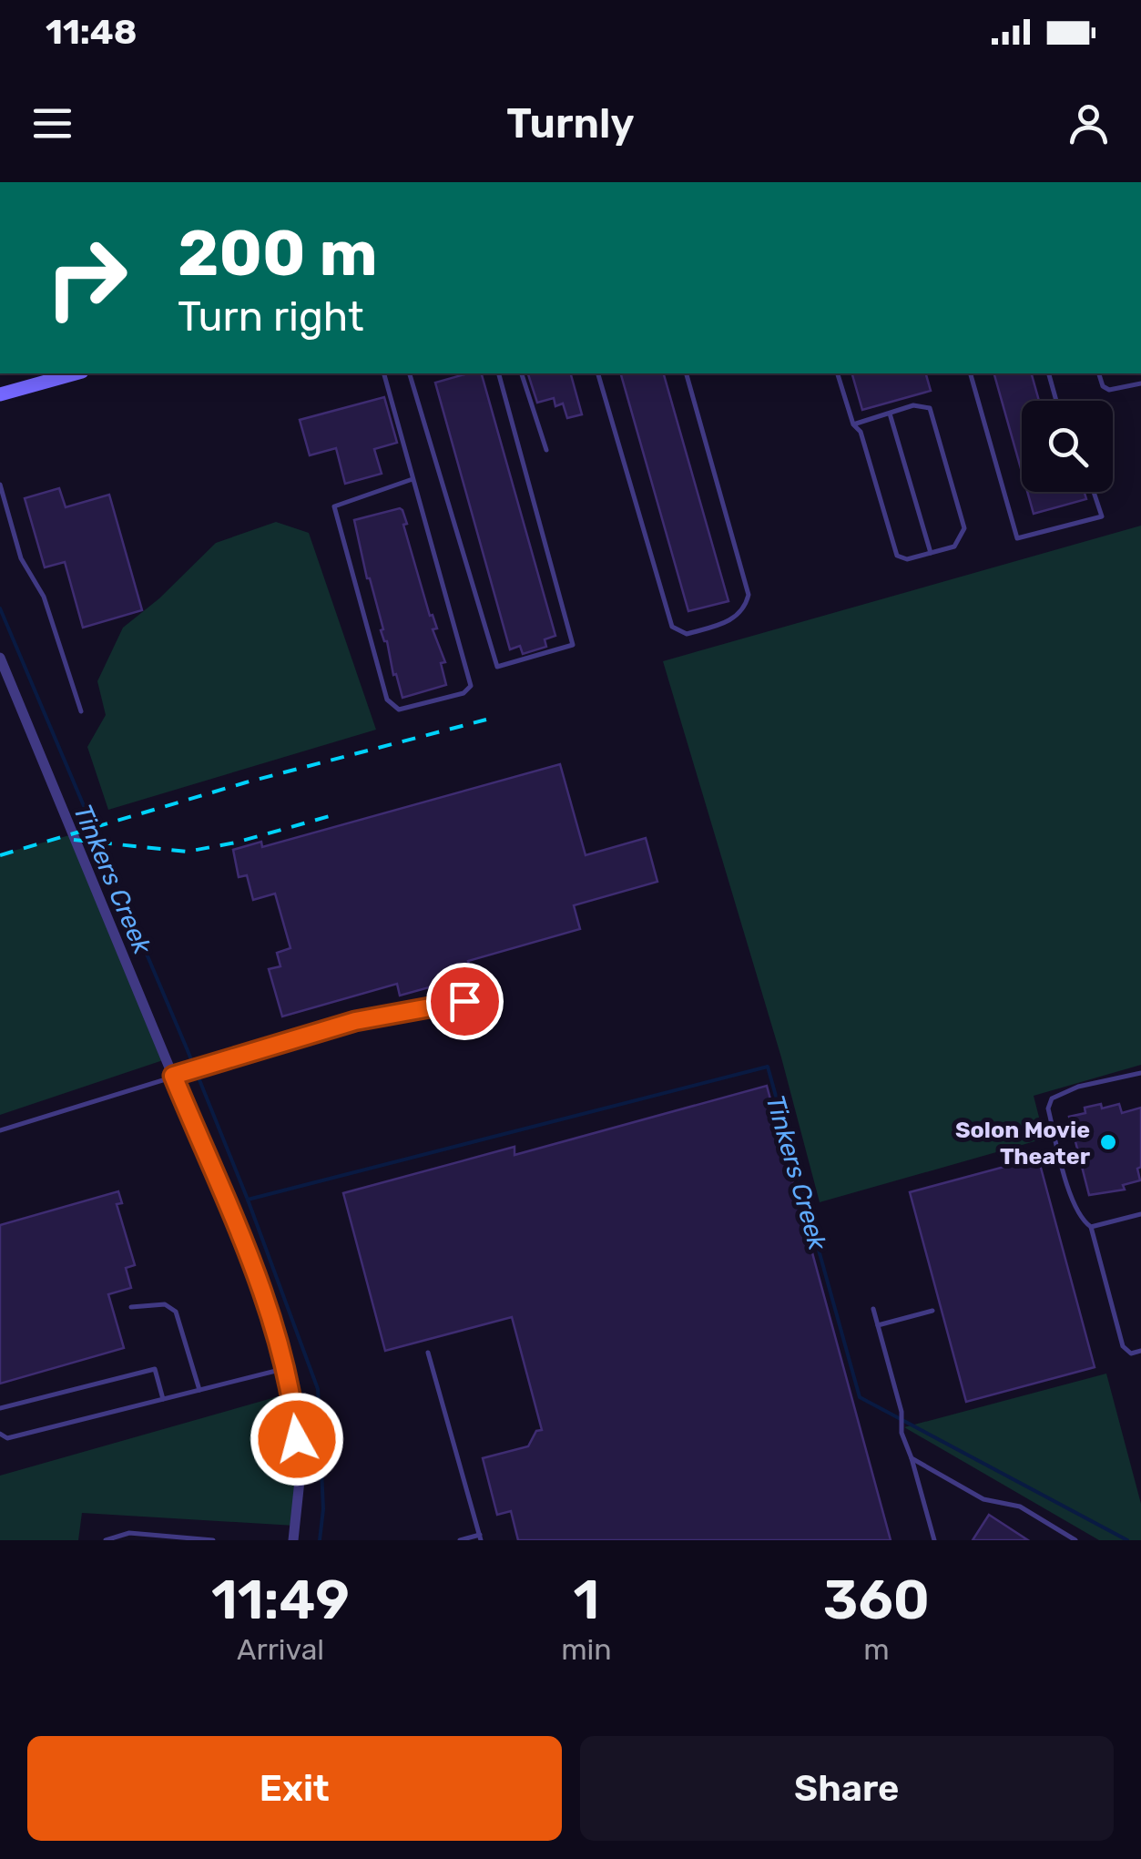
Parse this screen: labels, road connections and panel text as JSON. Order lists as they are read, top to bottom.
{
  "water": ["Tinkers Creek"],
  "places": ["Solon Movie Theater"],
  "page": {
    "status": "11:48",
    "header": "Turnly",
    "turn": ["200 m", "Turn right"],
    "eta": [
      "11:49",
      "Arrival",
      "1",
      "min",
      "360",
      "m"
    ],
    "buttons": ["Exit", "Share"]
  }
}
